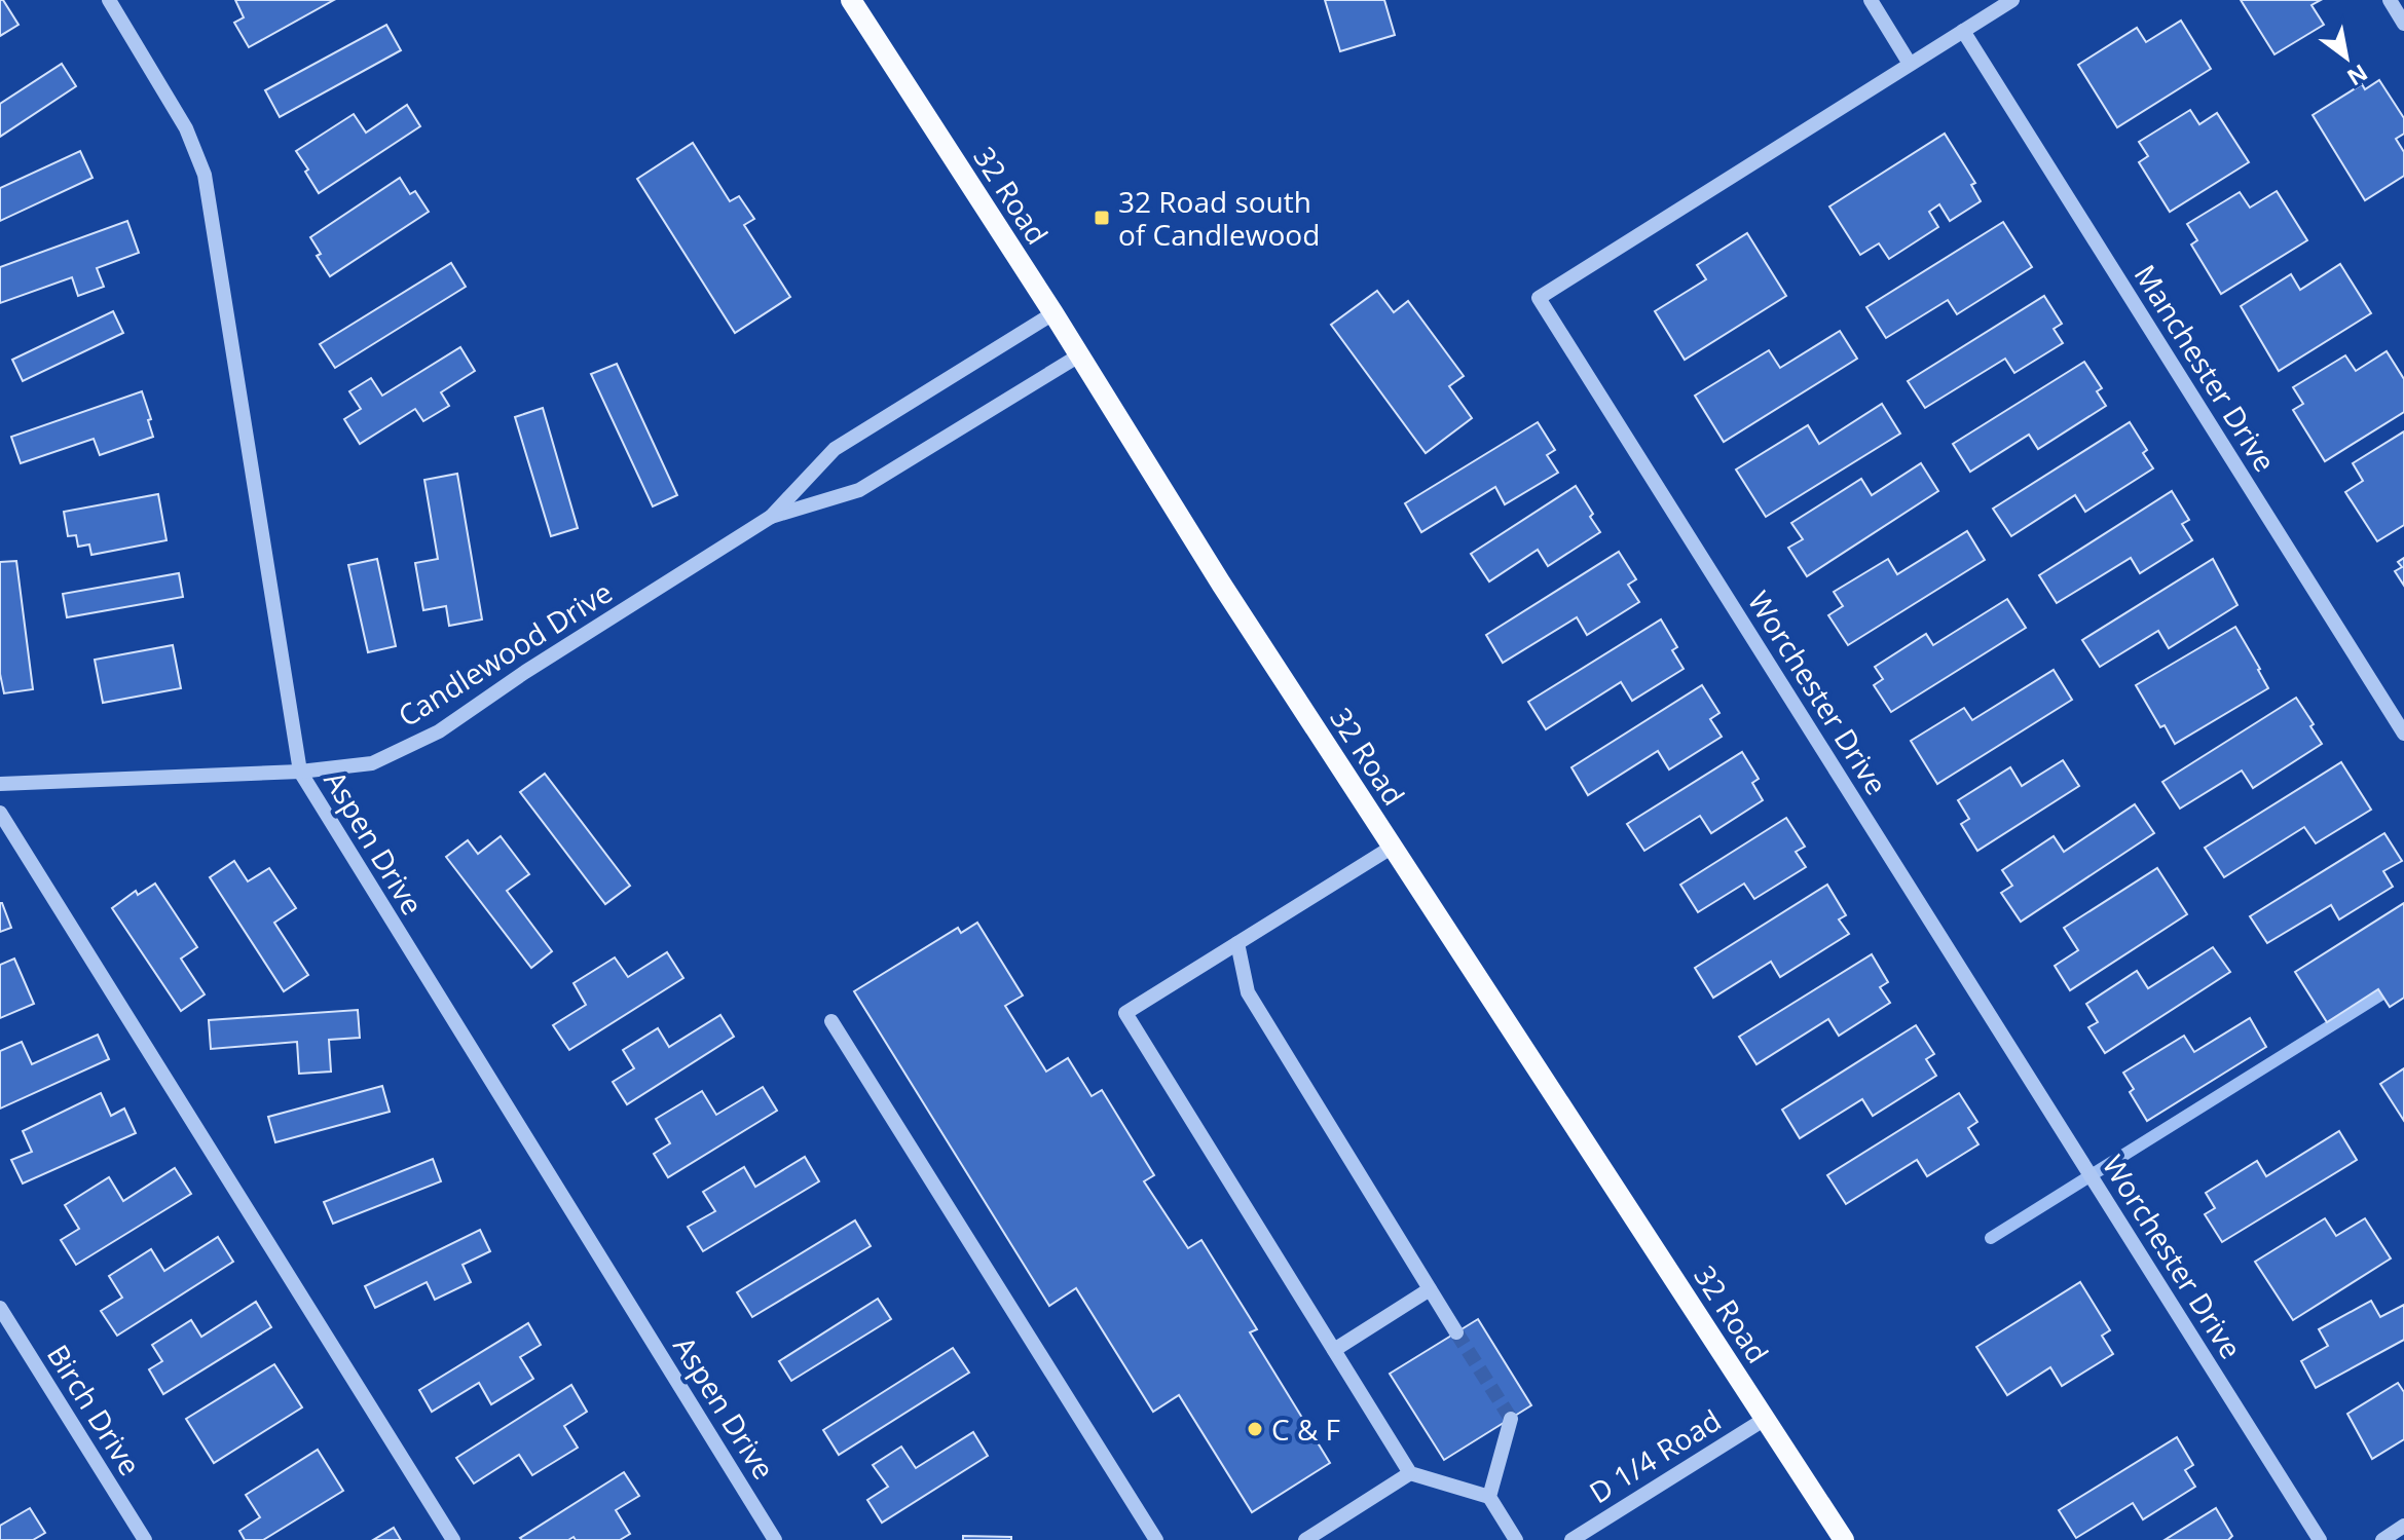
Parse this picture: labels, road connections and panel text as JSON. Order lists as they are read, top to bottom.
{
  "streets": {
    "main road": ["32 Road"],
    "street": [
      "Manchester Drive",
      "Candlewood Drive",
      "Worchester Drive",
      "Aspen Drive",
      "Birch Drive",
      "D 1/4 Road"
    ]
  },
  "crossings": [
    ["32 Road", "Candlewood Drive"],
    ["32 Road", "D 1/4 Road"],
    ["Manchester Drive", "Worchester Drive"],
    ["Candlewood Drive", "Aspen Drive"]
  ],
  "places": {
    "transit": ["32 Road south of Candlewood"],
    "other": ["C & F"]
  },
  "north": "bottom right"
}
